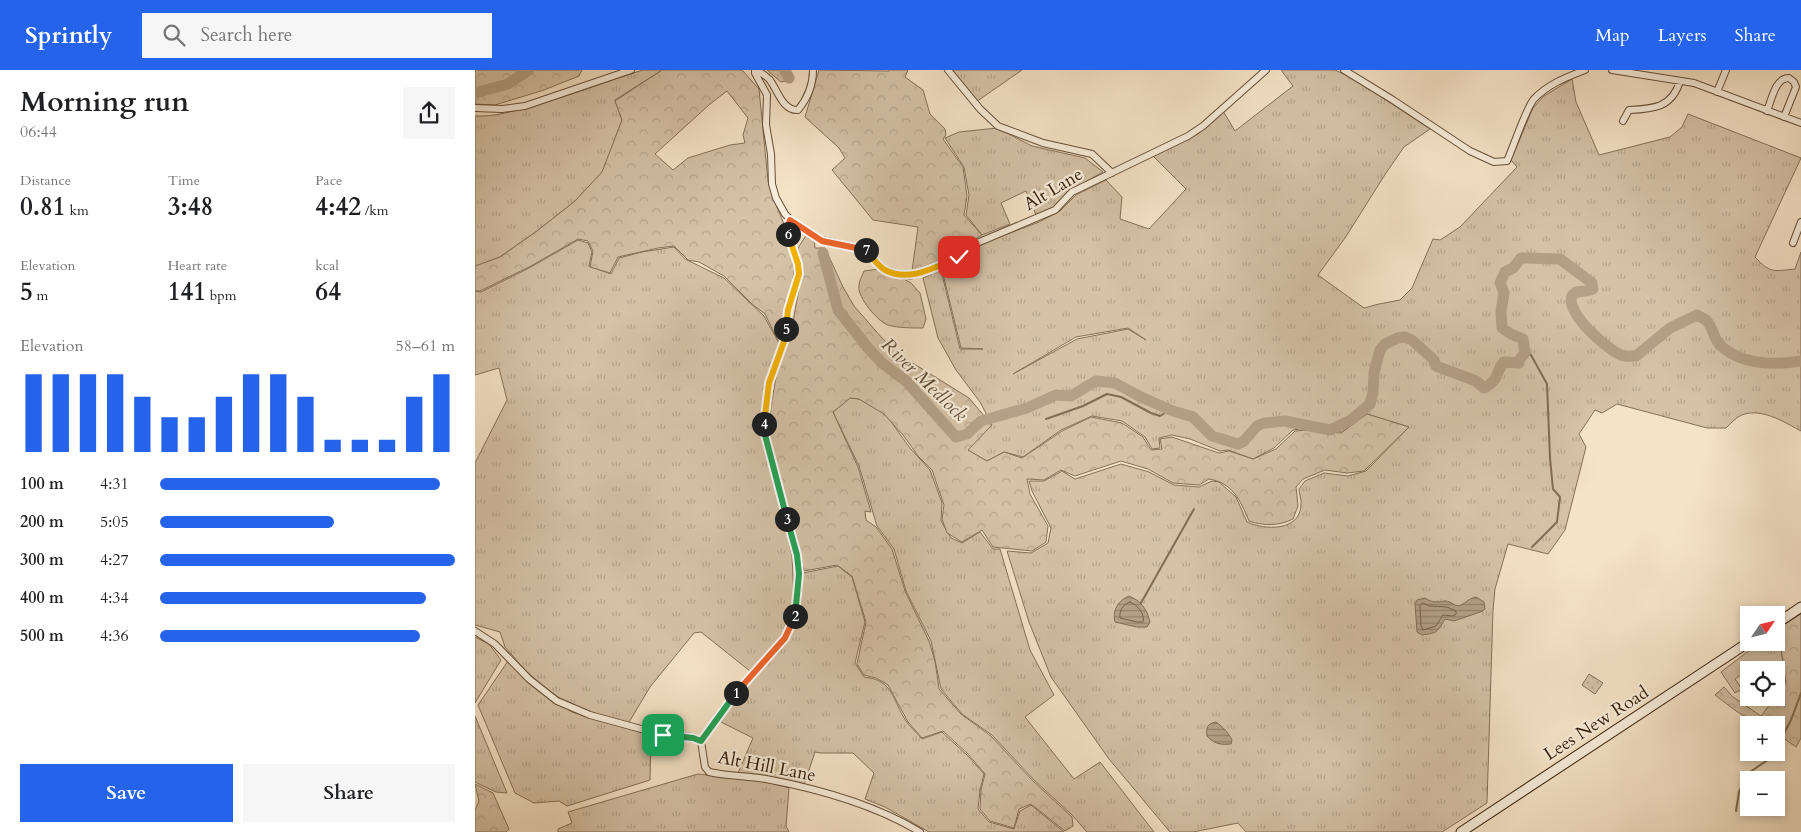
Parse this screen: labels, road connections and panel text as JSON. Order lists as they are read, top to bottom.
{
  "streets": {
    "main road": ["Lees New Road"],
    "street": ["Alt Lane", "Alt Hill Lane"]
  },
  "water": ["River Medlock"],
  "north": "top right",
  "page": {
    "header": "Sprintly",
    "search": "Search here",
    "nav": ["Map", "Layers", "Share"],
    "heading": ["Morning run", "06:44"],
    "stats": [
      ["Distance", "0.81 km"],
      ["Time", "3:48"],
      ["Pace", "4:42 /km"],
      ["Elevation", "5 m"],
      ["Heart rate", "141 bpm"],
      ["kcal", "64"]
    ],
    "pins": [
      "6",
      "7",
      "5",
      "4",
      "3",
      "2",
      "1"
    ],
    "chart": ["Elevation", "58–61 m"],
    "list": [
      {
        "name": "100 m",
        "note": "4:31"
      },
      {
        "name": "200 m",
        "note": "5:05"
      },
      {
        "name": "300 m",
        "note": "4:27"
      },
      {
        "name": "400 m",
        "note": "4:34"
      },
      {
        "name": "500 m",
        "note": "4:36"
      }
    ],
    "map_buttons": ["+", "−"],
    "buttons": ["Save", "Share"]
  }
}
